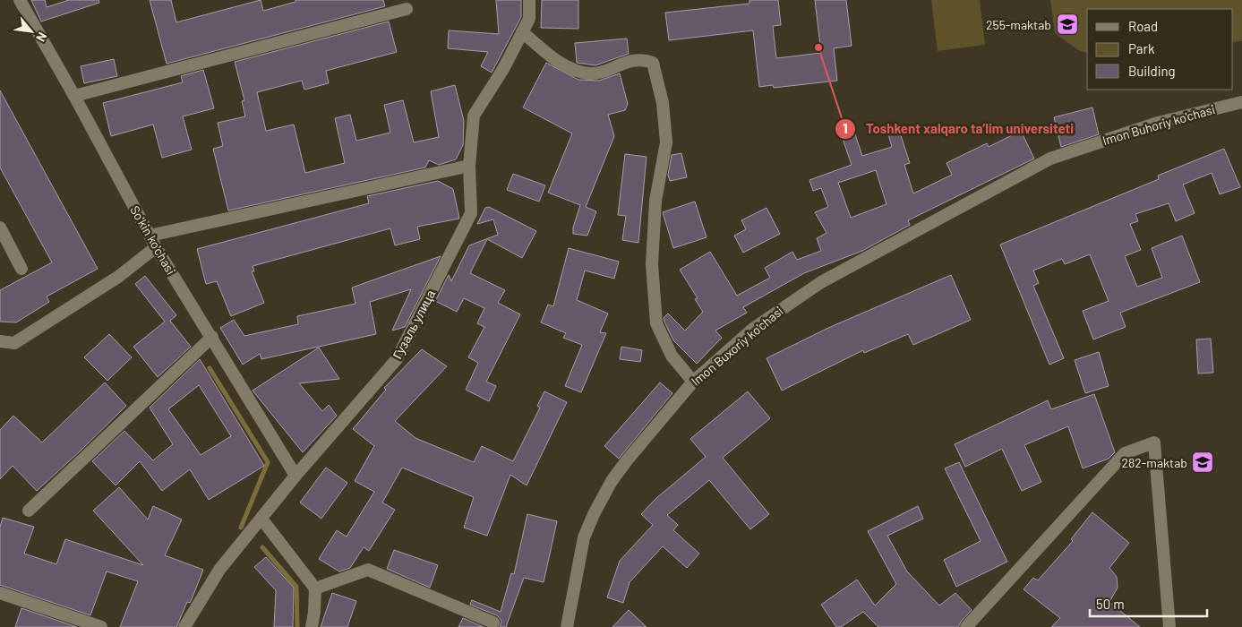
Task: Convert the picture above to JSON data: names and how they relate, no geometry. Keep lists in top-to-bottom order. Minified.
{"streets":{"street":["Imon Buhoriy ko'chasi","So'kin ko'chasi","Гузаль улица","Imon Buxoriy ko'chasi"]},"crossings":[["Imon Buhoriy ko'chasi","Imon Buxoriy ko'chasi"],["So'kin ko'chasi","Гузаль улица"]],"places":{"school or university":["255-maktab","282-maktab"],"other":["Toshkent xalqaro ta’lim universiteti"]},"legend":["Road","Park","Building"],"scale_bar":"50 m","north":"bottom right"}
